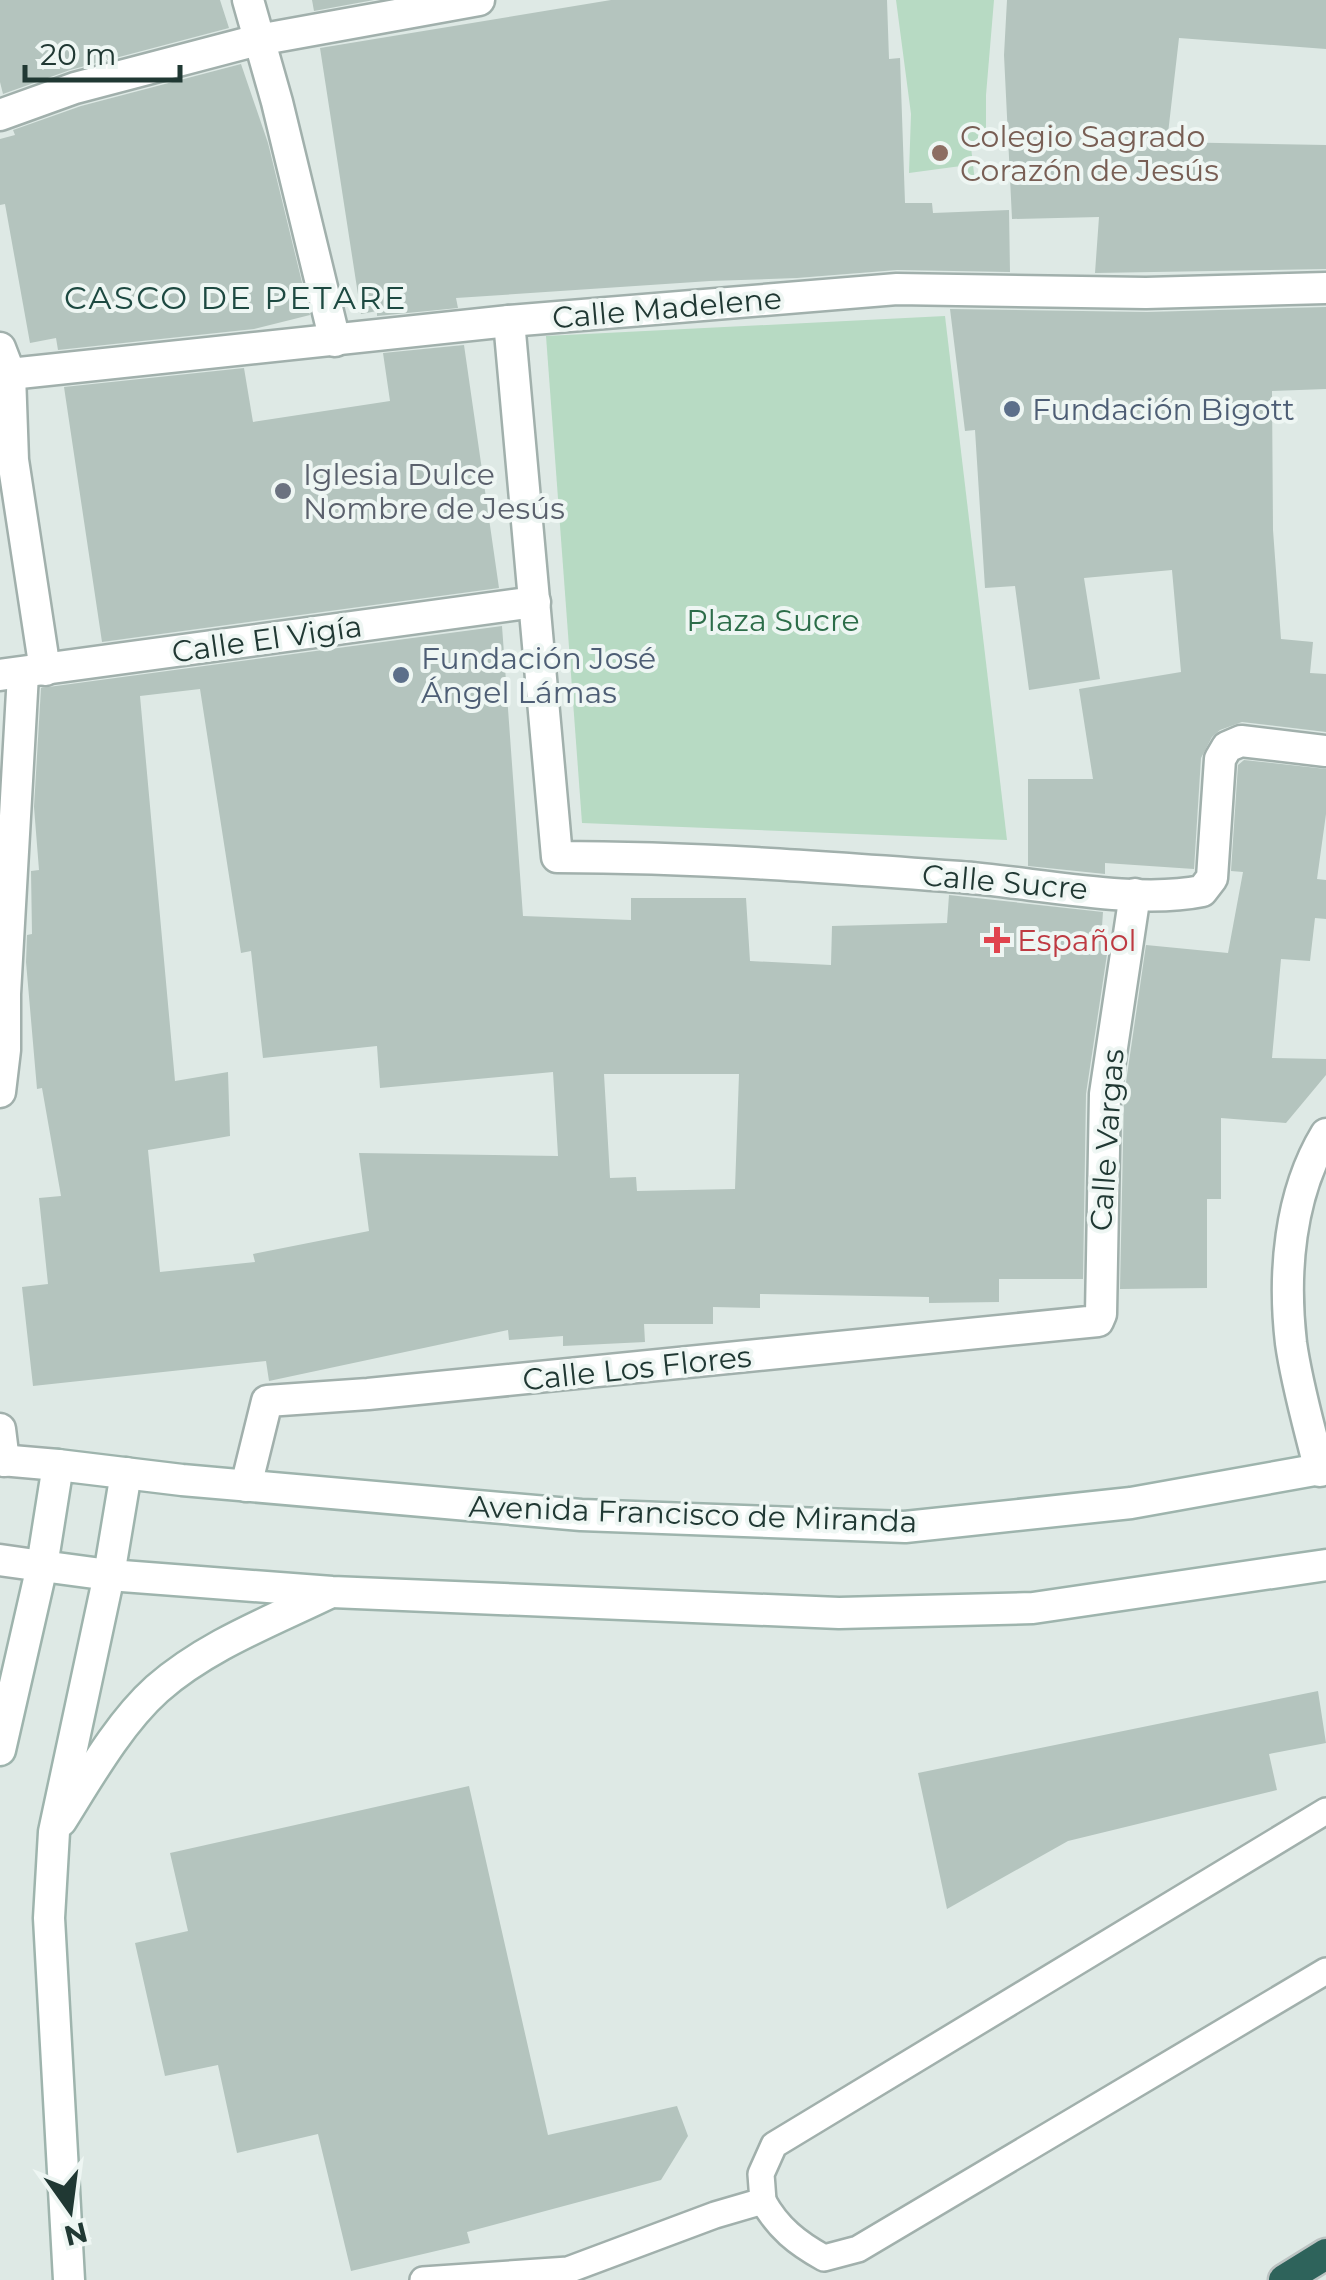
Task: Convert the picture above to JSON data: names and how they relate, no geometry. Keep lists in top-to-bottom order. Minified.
{"streets":{"street":["Calle Madelene","Calle El Vigía","Calle Sucre","Calle Vargas","Calle Los Flores","Avenida Francisco de Miranda"]},"crossings":[["Calle El Vigía","Calle Sucre"],["Calle Sucre","Calle Vargas"],["Calle Vargas","Calle Los Flores"],["Calle Los Flores","Avenida Francisco de Miranda"]],"districts":["CASCO DE PETARE"],"parks":["Plaza Sucre"],"places":{"other":["Colegio Sagrado Corazón de Jesús","Fundación Bigott","Iglesia Dulce Nombre de Jesús","Fundación José Ángel Lámas"],"health":["Español"]},"scale_bar":"20 m","north":"bottom"}
